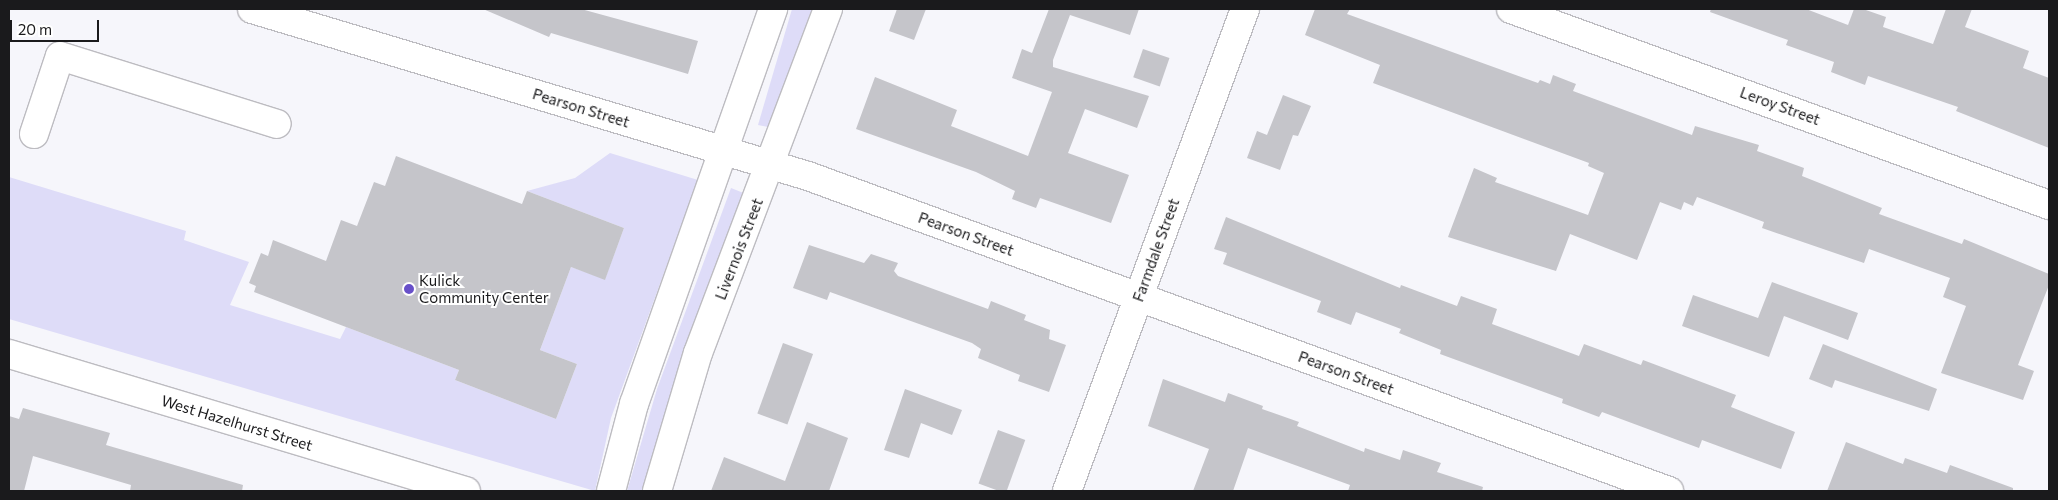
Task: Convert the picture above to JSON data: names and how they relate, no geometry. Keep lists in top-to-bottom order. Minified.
{"streets":{"street":["Leroy Street","Pearson Street","Livernois Street","Farmdale Street","West Hazelhurst Street"]},"crossings":[["Pearson Street","Livernois Street"],["Pearson Street","Farmdale Street"]],"places":["Kulick Community Center"],"scale_bar":"20 m"}
